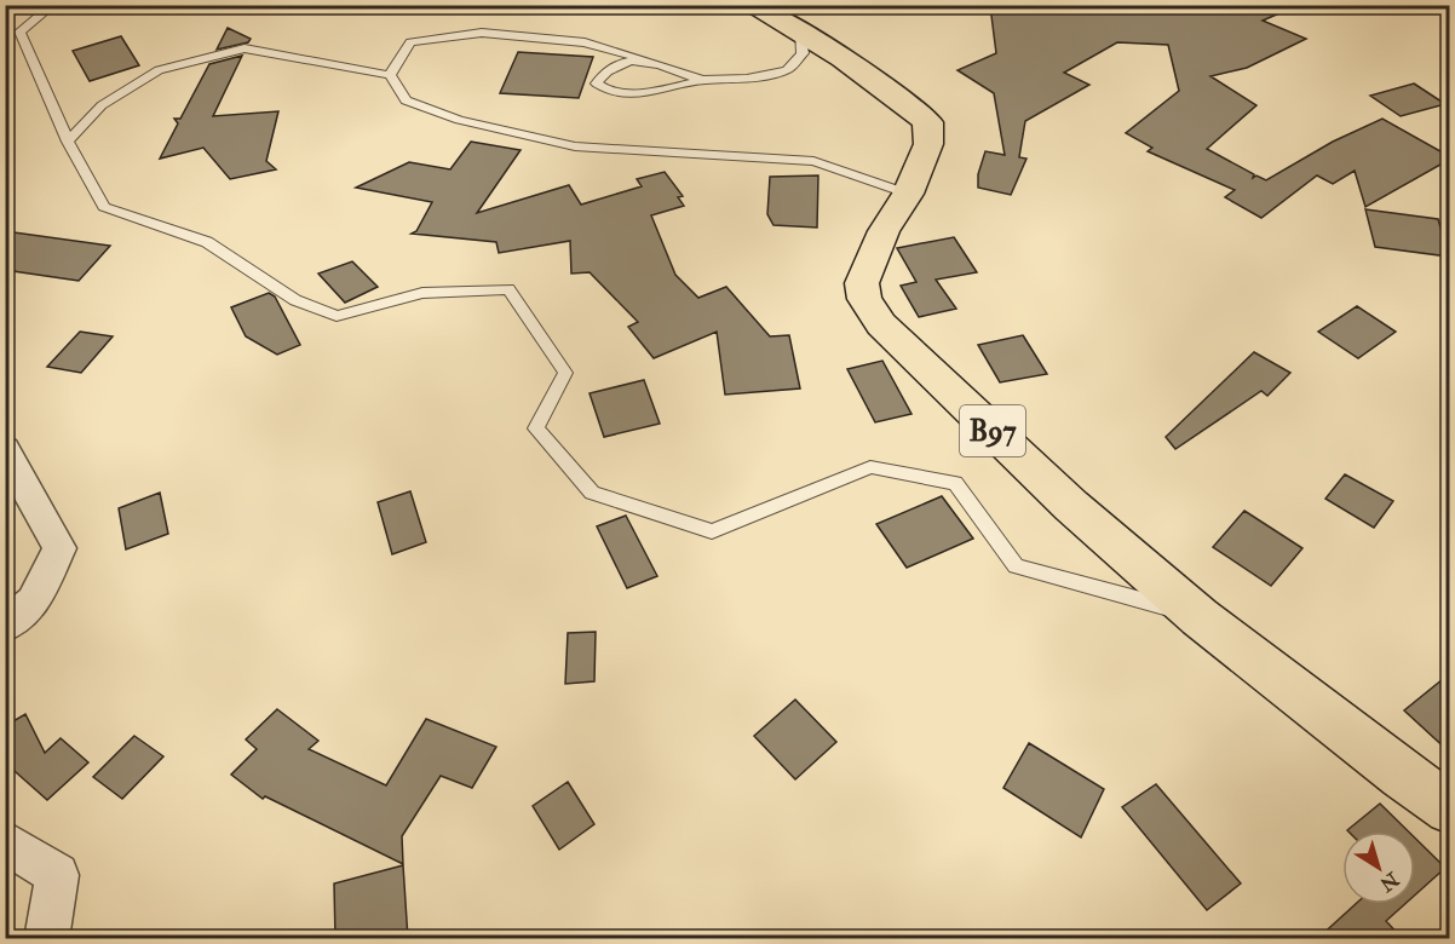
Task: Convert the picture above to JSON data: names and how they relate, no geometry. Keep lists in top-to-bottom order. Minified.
{"streets":{"main road":["B97"]},"north":"bottom right"}
